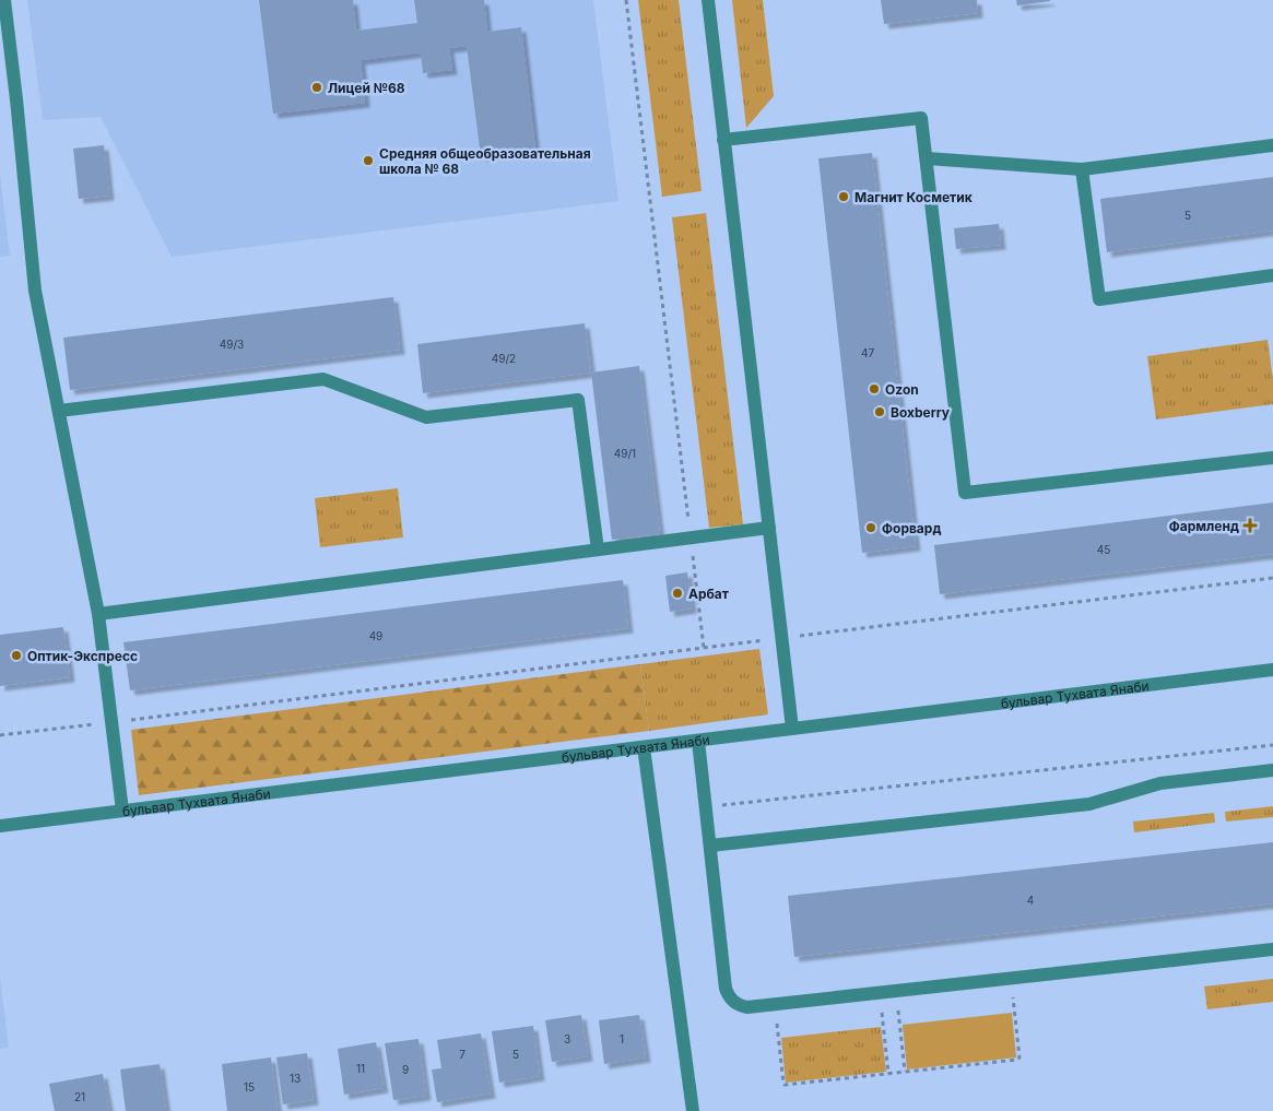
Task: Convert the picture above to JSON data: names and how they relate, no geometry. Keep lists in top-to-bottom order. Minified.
{"streets":{"street":["бульвар Тухвата Янаби"]},"places":{"other":["Лицей №68","Средняя общеобразовательная школа № 68","Магнит Косметик","Ozon","Boxberry","Форвард","Арбат","Оптик-Экспресс"],"health":["Фармленд"]},"house_numbers":["5","49/3","47","49/2","49/1","45","49","4","3","1","7","5","11","9","13","15","21"]}
